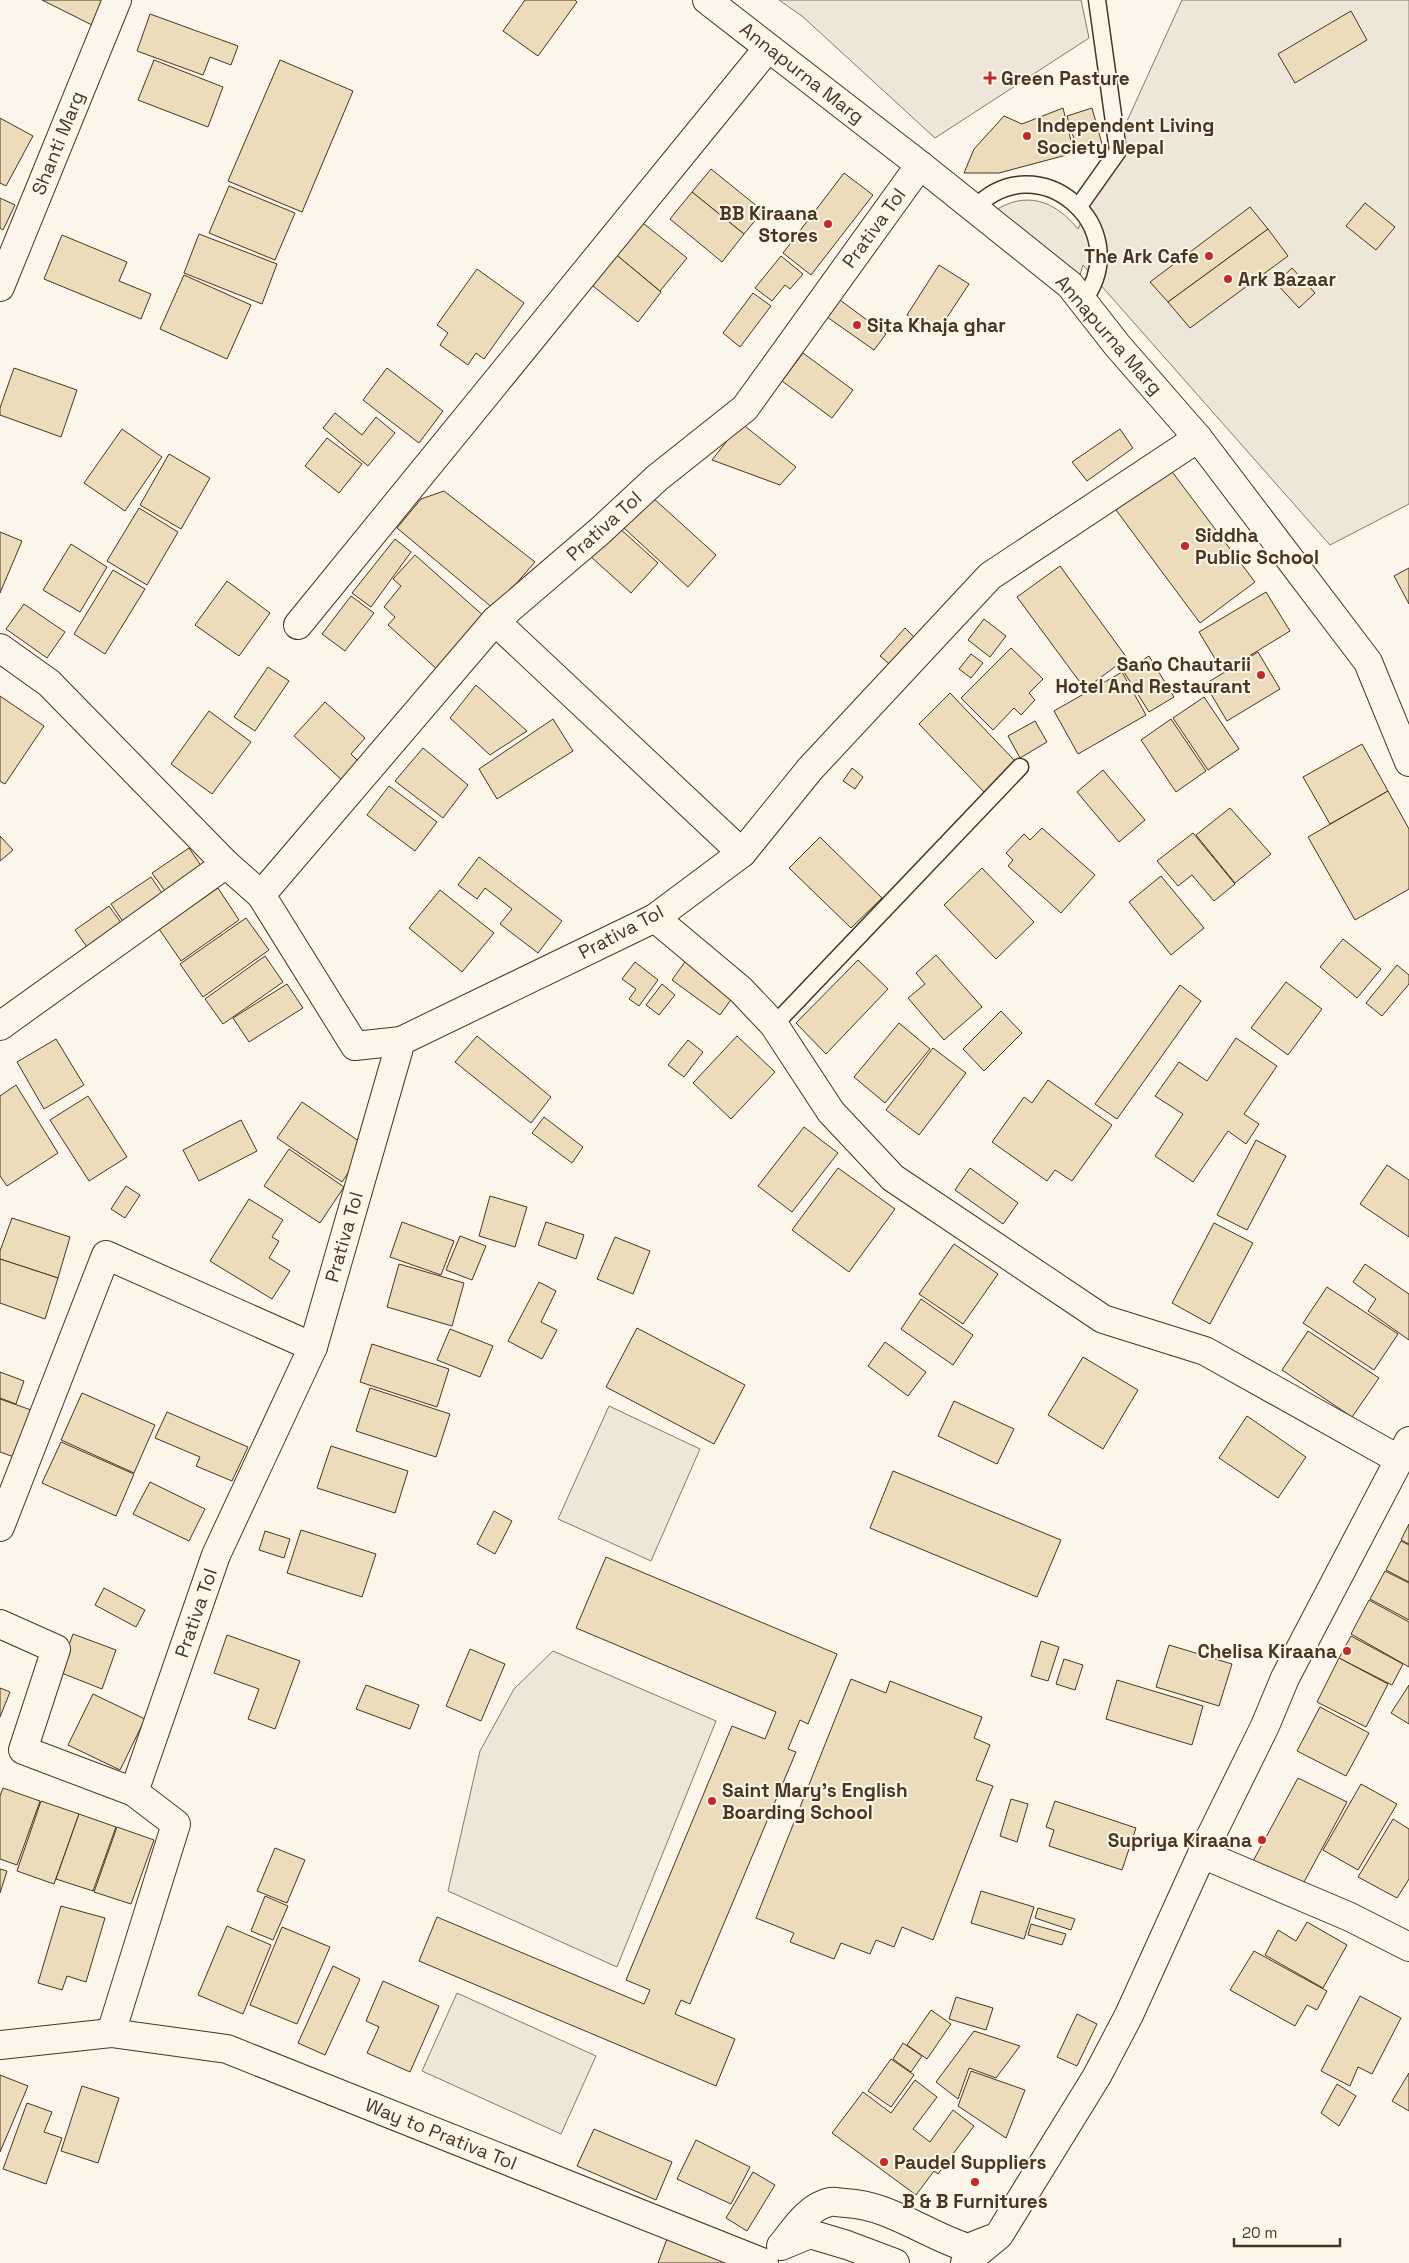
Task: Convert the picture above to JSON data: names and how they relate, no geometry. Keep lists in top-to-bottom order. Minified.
{"streets":{"street":["Annapurna Marg","Shanti Marg","Prativa Tol","Way to Prativa Tol"]},"crossings":[["Annapurna Marg","Prativa Tol"]],"places":{"health":["Green Pasture"],"other":["Independent Living Society Nepal","BB Kiraana Stores","The Ark Cafe","Ark Bazaar","Sita Khaja ghar","Siddha Public School","Sano Chautarii Hotel And Restaurant","Chelisa Kiraana","Saint Mary's English Boarding School","Supriya Kiraana","Paudel Suppliers","B & B Furnitures"]},"scale_bar":"20 m"}
